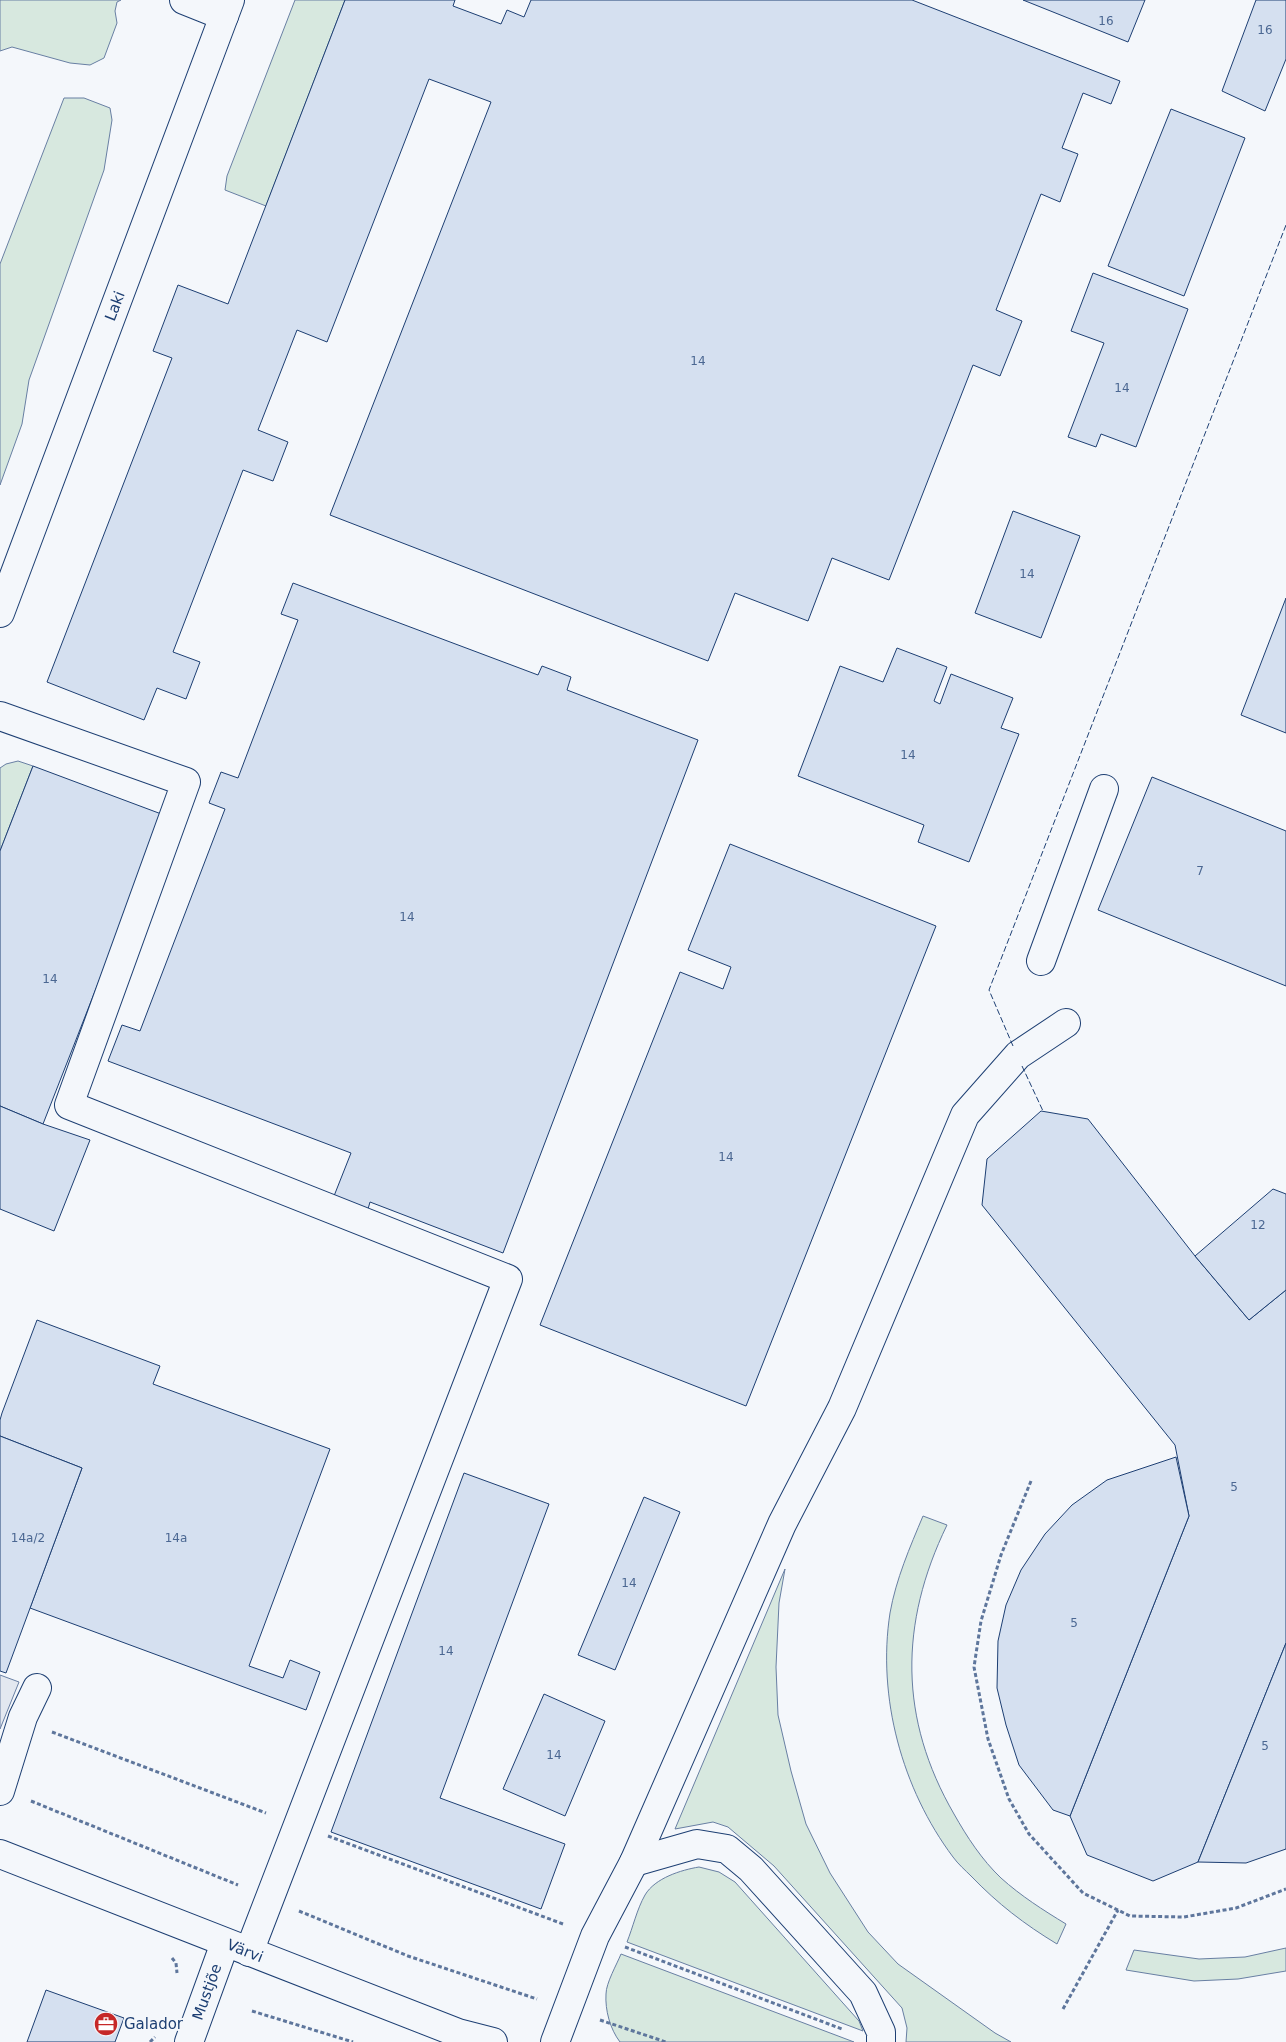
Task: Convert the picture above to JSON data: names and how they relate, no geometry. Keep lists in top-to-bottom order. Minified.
{"streets":{"street":["Laki","Värvi","Mustjõe"]},"crossings":[["Värvi","Mustjõe"]],"places":{"office":["Galador"]},"house_numbers":["16","16","14","14","14","14","7","14","14","14","12","5","14a/2","14a","14","5","14","5","14"]}
